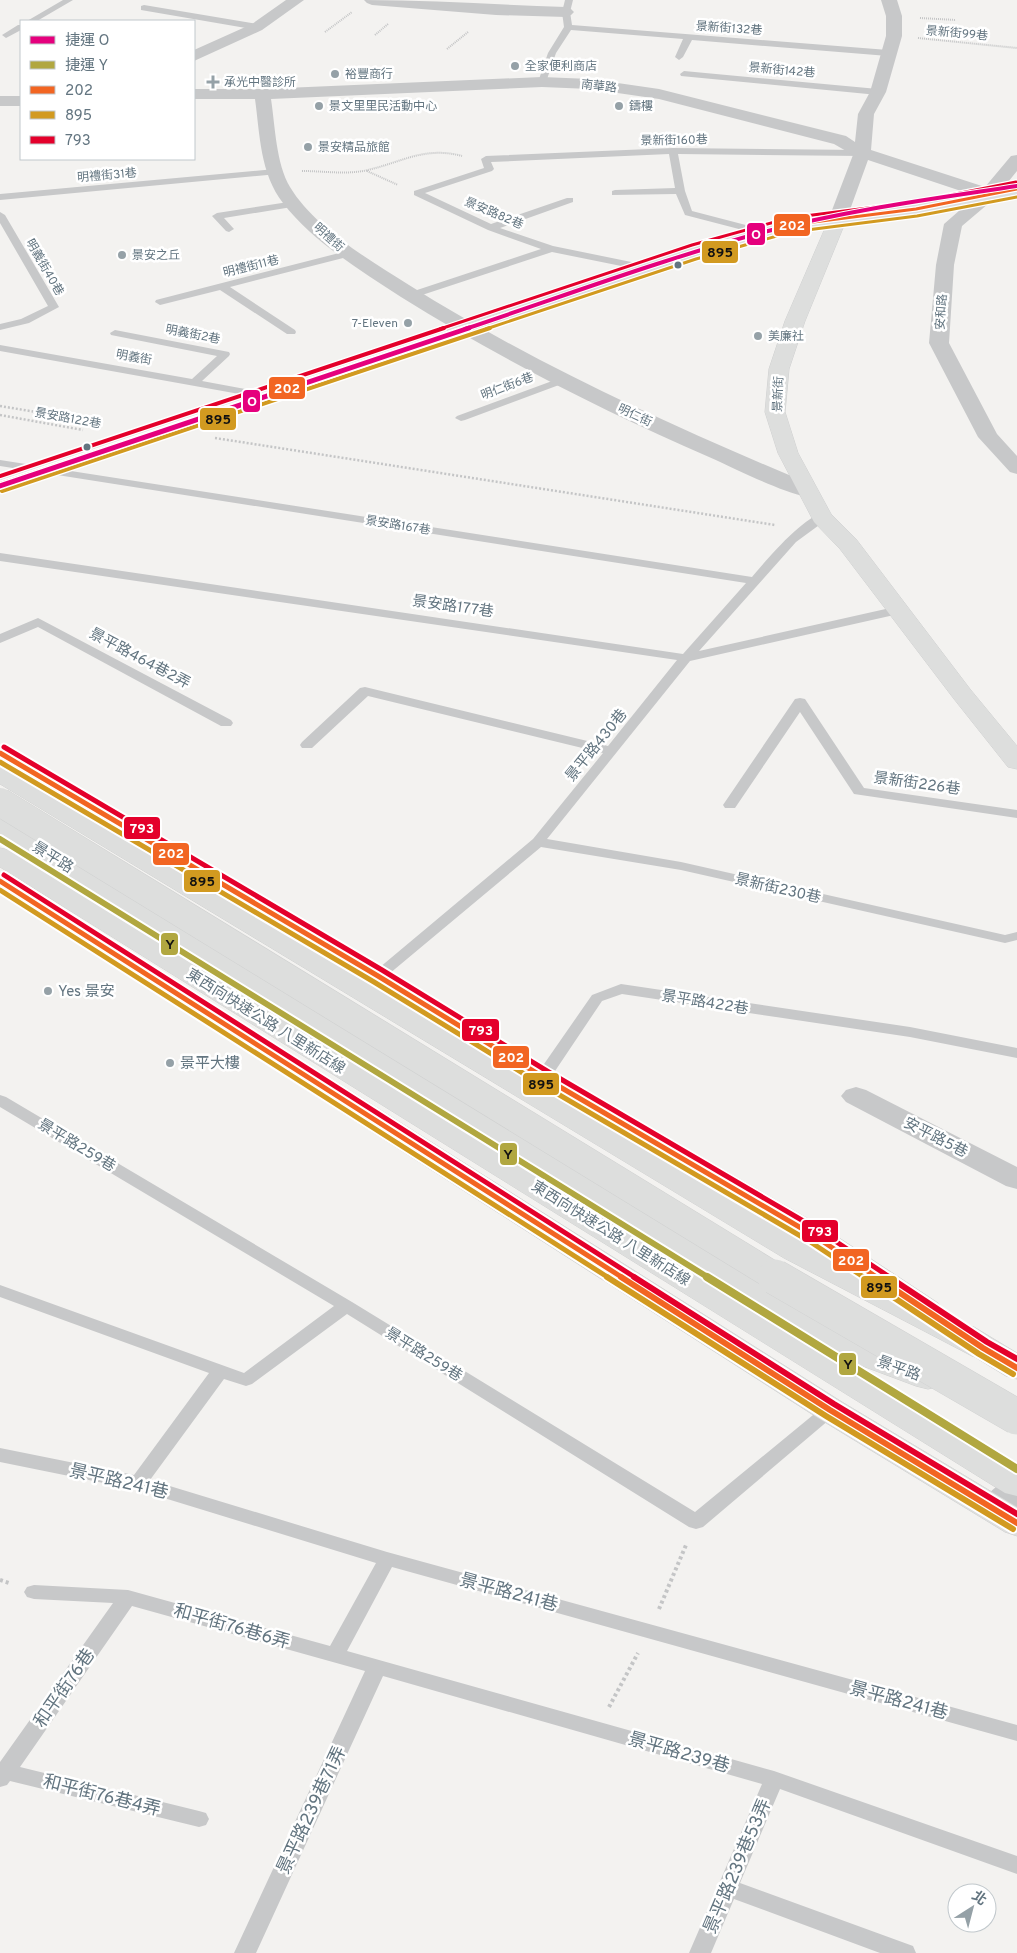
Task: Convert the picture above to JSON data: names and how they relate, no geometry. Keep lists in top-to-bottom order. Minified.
{"streets":{"main road":["景新街","景平路","東西向快速公路 八里新店線"],"street":["南華路","明禮街","安和路","明仁街","安平路5巷"],"lane":["景新街132巷","景新街142巷","景新街160巷","明禮街31巷","景安路82巷","明禮街11巷","明義街40巷","明義街2巷","明義街","明仁街6巷","景安路167巷","景安路177巷","景平路464巷2弄","景平路430巷","景新街226巷","景新街230巷","景平路422巷","景平路259巷","景平路241巷","和平街76巷6弄","和平街76巷","景平路239巷","和平街76巷4弄","景平路239巷71弄","景平路239巷53弄"],"path":["景新街99巷","景安路122巷"]},"crossings":[["景新街132巷","景新街"],["景新街99巷","景新街"],["景新街142巷","景新街"],["南華路","景新街160巷"],["南華路","明禮街"],["南華路","安和路"],["南華路","景新街"],["景新街160巷","景安路82巷"],["景新街160巷","景新街"],["明禮街31巷","明禮街"],["明禮街","明禮街11巷"],["明禮街","明仁街"],["明義街2巷","明義街"],["明仁街6巷","明仁街"],["景新街","明仁街"],["景新街","景安路177巷"],["景新街","景平路430巷"],["景安路167巷","景平路430巷"],["景安路177巷","景平路430巷"],["景平路430巷","景新街230巷"],["和平街76巷6弄","和平街76巷"],["和平街76巷6弄","景平路239巷"],["和平街76巷","和平街76巷4弄"],["景平路239巷","景平路239巷71弄"],["景平路239巷","景平路239巷53弄"]],"places":{"other":["全家便利商店","裕豐商行","景文里里民活動中心","鑄樓","景安精品旅館","景安之丘","7-Eleven","美廉社","Yes 景安","景平大樓"],"health":["承光中醫診所"]},"lines":["transit line 793","metro line O","transit line 202","transit line 895","metro line Y"],"legend":["捷運 O","捷運 Y","202","895","793"],"north":"top right"}
